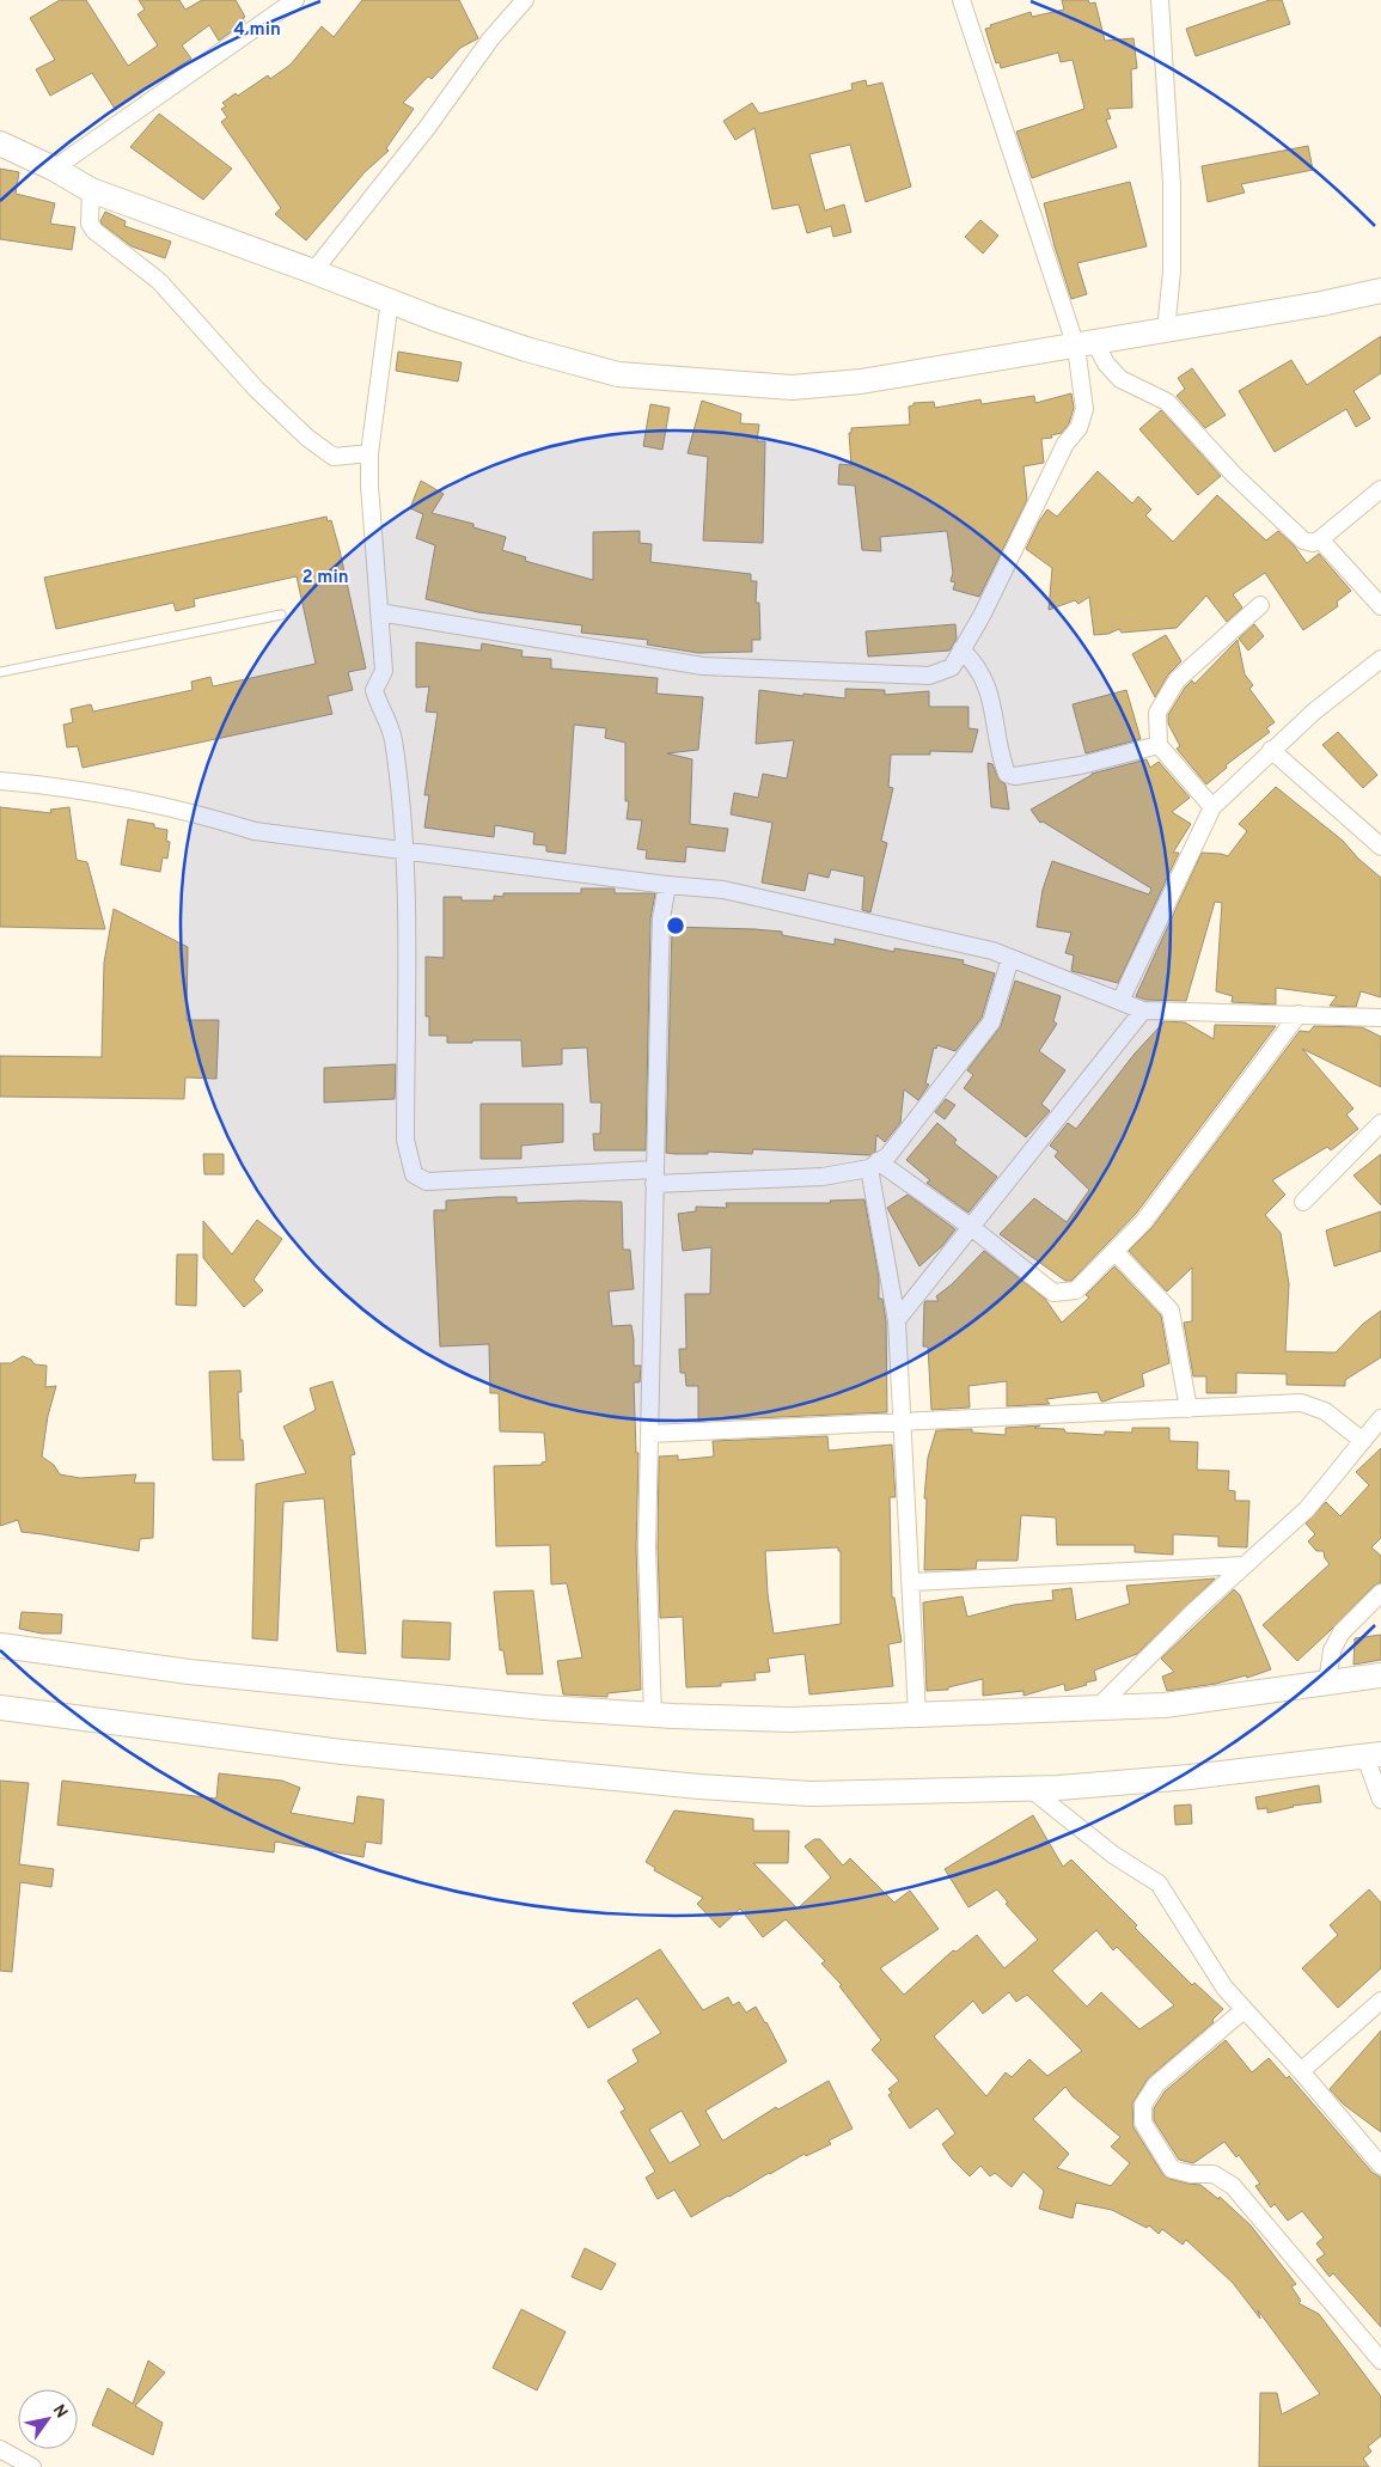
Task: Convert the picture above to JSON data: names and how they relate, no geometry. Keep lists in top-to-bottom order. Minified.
{"north":"top right","rings":["4 min","2 min"]}
